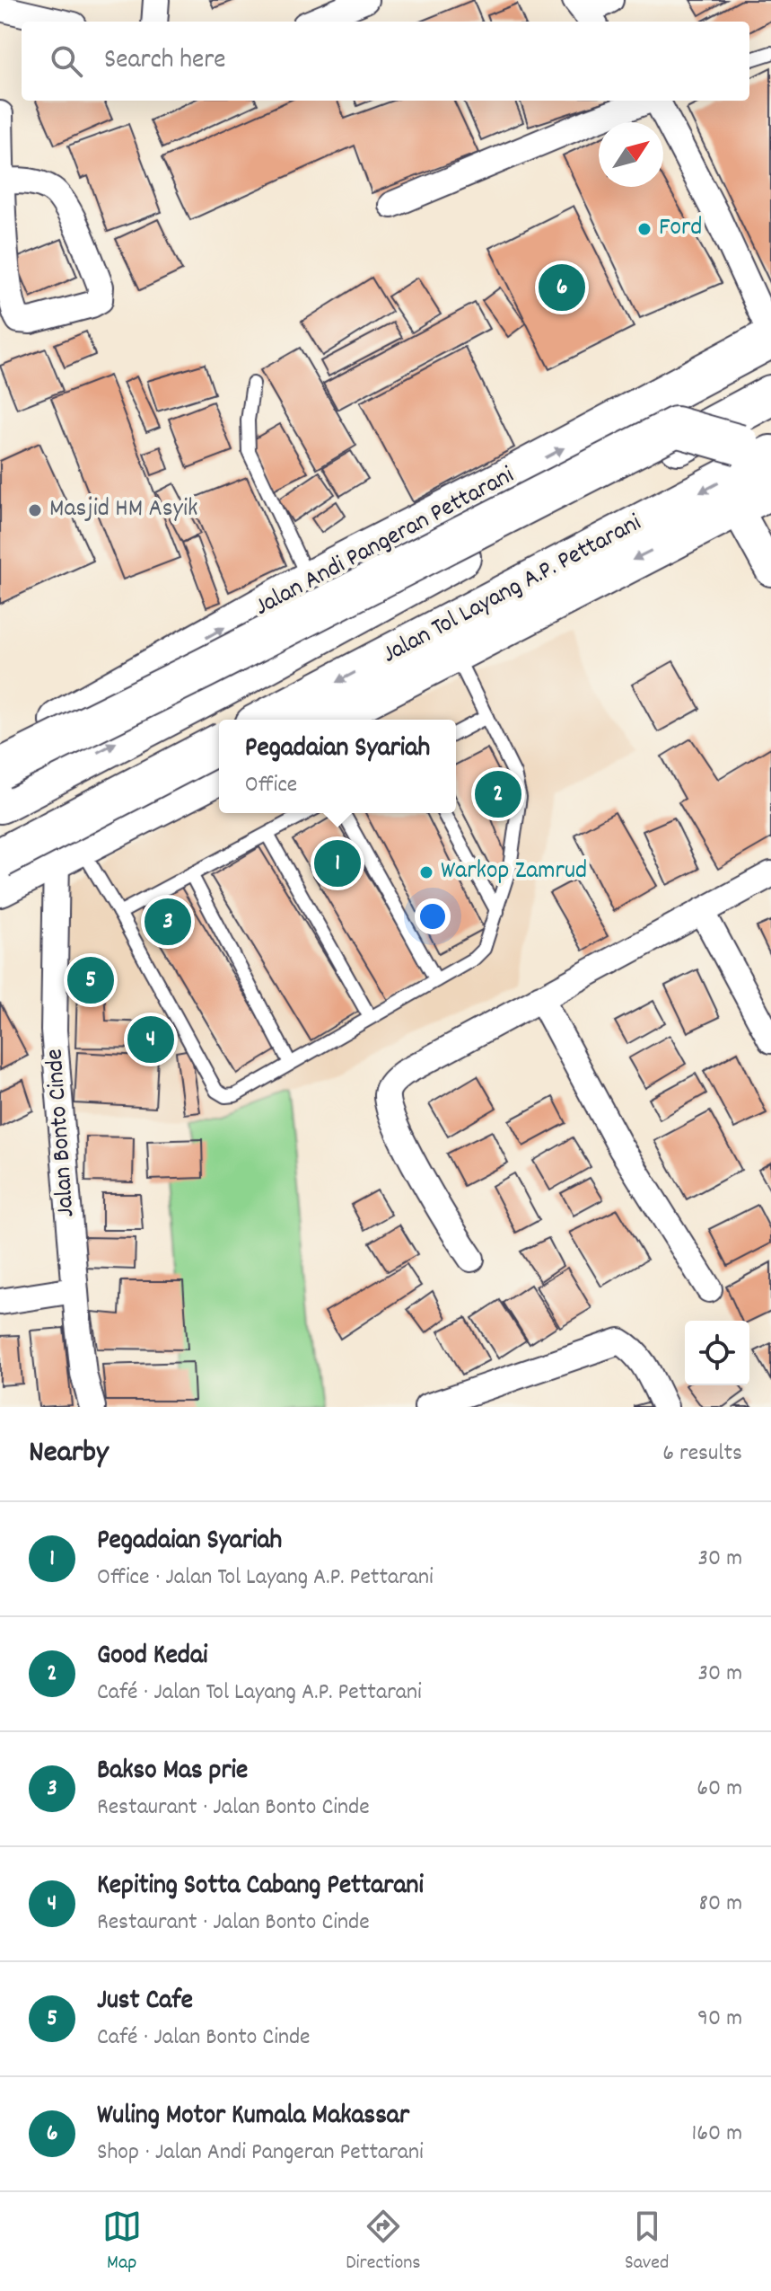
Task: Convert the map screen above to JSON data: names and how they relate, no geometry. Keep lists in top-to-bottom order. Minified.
{"streets":{"highway":["Jalan Andi Pangeran Pettarani","Jalan Tol Layang A.P. Pettarani"],"street":["Jalan Bonto Cinde"]},"places":["Ford","Masjid HM Asyik","Warkop Zamrud"],"north":"top right","page":{"search":"Search here","pins":["6","2","1","3","5","4"],"popup":["Pegadaian Syariah","Office"],"heading":["Nearby","6 results"],"list":[{"mark":"1","name":"Pegadaian Syariah","note":"Office · Jalan Tol Layang A.P. Pettarani","value":"30 m"},{"mark":"2","name":"Good Kedai","note":"Café · Jalan Tol Layang A.P. Pettarani","value":"30 m"},{"mark":"3","name":"Bakso Mas prie","note":"Restaurant · Jalan Bonto Cinde","value":"60 m"},{"mark":"4","name":"Kepiting Sotta Cabang Pettarani","note":"Restaurant · Jalan Bonto Cinde","value":"80 m"},{"mark":"5","name":"Just Cafe","note":"Café · Jalan Bonto Cinde","value":"90 m"},{"mark":"6","name":"Wuling Motor Kumala Makassar","note":"Shop · Jalan Andi Pangeran Pettarani","value":"160 m"}],"nav":["Map","Directions","Saved"]}}
